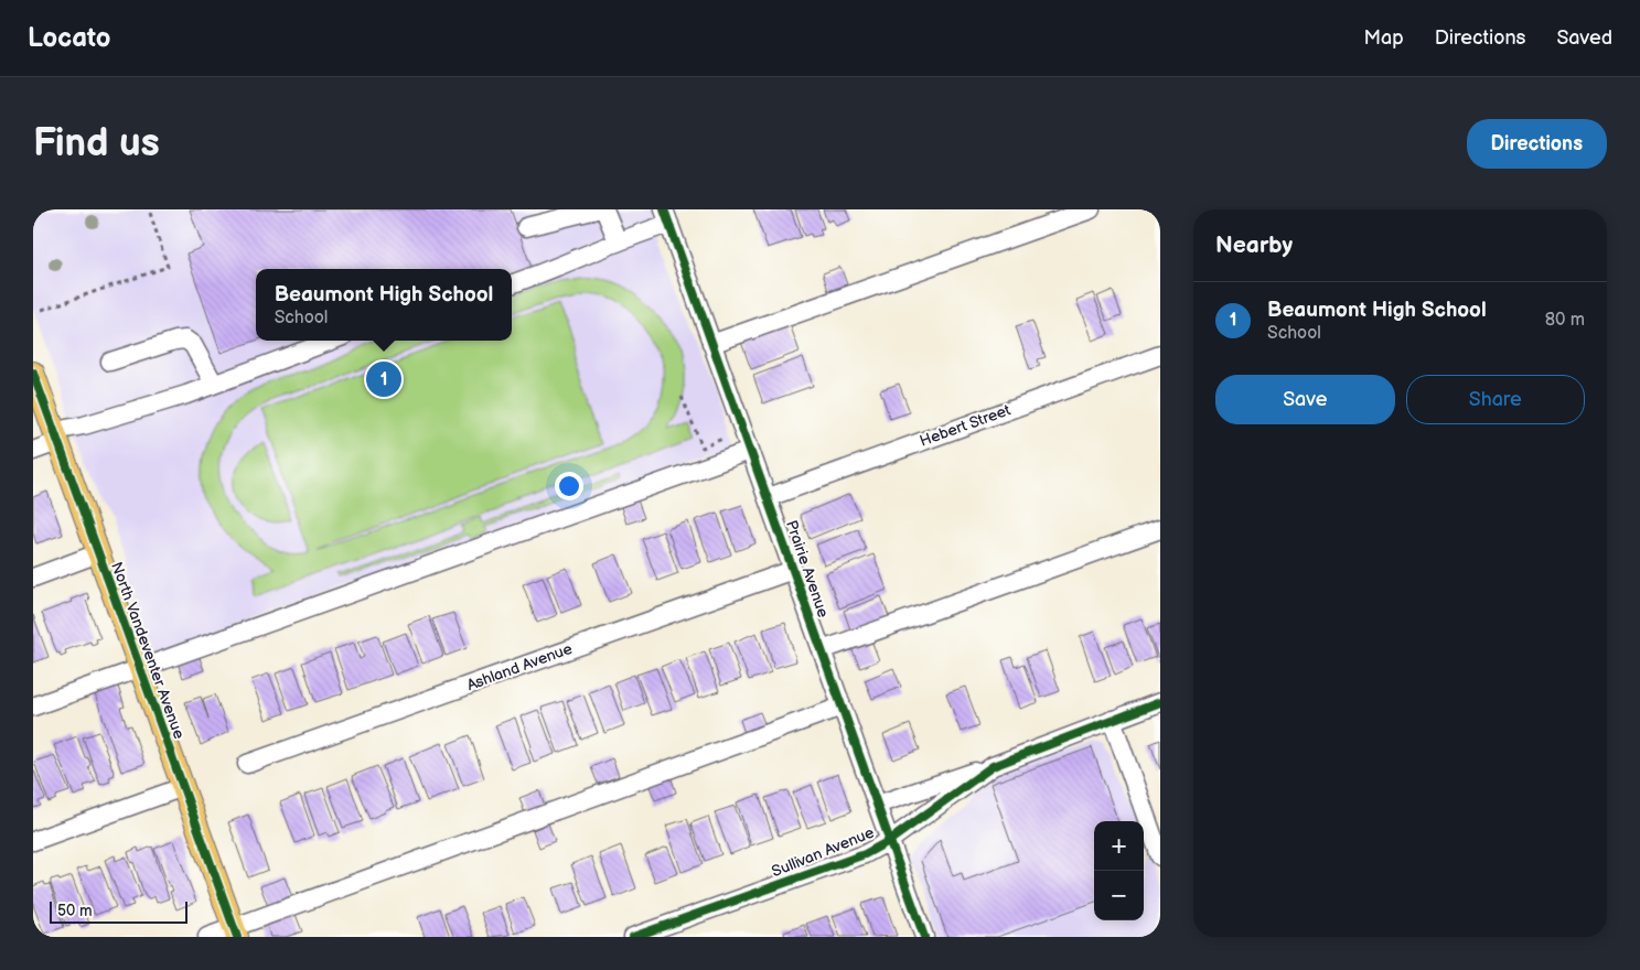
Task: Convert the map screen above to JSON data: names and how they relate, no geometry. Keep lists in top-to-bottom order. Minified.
{"streets":{"main road":["North Vandeventer Avenue"],"street":["Hebert Street","Prairie Avenue","Ashland Avenue","Sullivan Avenue"]},"crossings":[["Hebert Street","Prairie Avenue"],["Prairie Avenue","Ashland Avenue"],["Prairie Avenue","Sullivan Avenue"]],"scale_bar":"50 m","page":{"header":"Locato","nav":["Map","Directions","Saved"],"buttons":["Directions",["Save","Share"]],"title":"Find us","heading":"Nearby","popup":["Beaumont High School","School"],"list":[{"mark":"1","name":"Beaumont High School","note":"School","value":"80 m"}],"pins":"1","map_buttons":["+","−"],"scale":"50 m"}}
